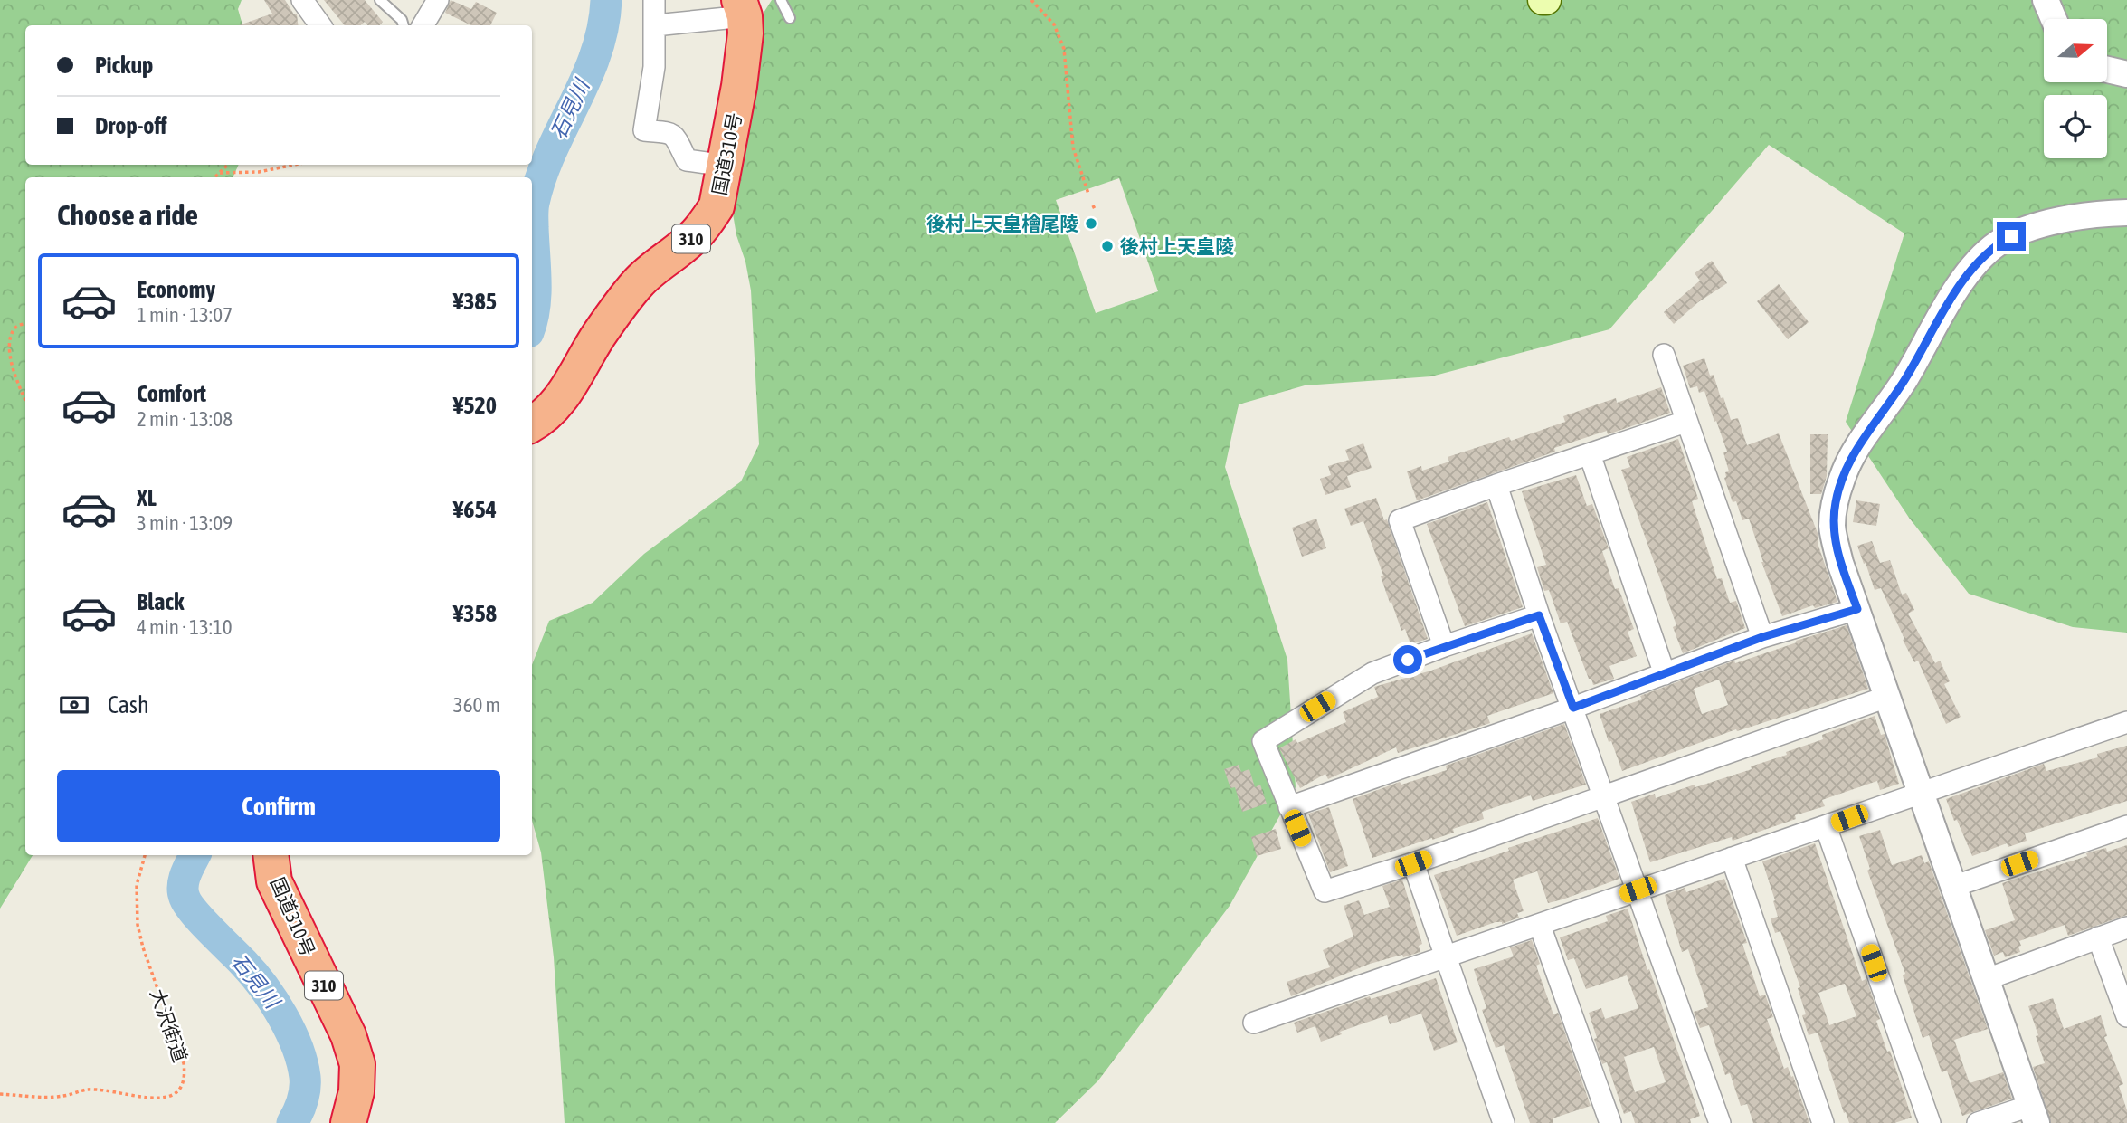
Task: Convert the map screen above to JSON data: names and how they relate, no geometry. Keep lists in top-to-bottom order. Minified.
{"streets":{"highway":["国道310号","310"],"path":["大沢街道"]},"water":["石見川"],"places":["後村上天皇檜尾陵","後村上天皇陵"],"north":"right","page":{"banner":["Pickup","Drop-off"],"heading":"Choose a ride","list":[{"name":"Economy","note":"1 min · 13:07","value":"¥385"},{"name":"Comfort","note":"2 min · 13:08","value":"¥520"},{"name":"XL","note":"3 min · 13:09","value":"¥654"},{"name":"Black","note":"4 min · 13:10","value":"¥358"}],"pay":["Cash","360 m"],"buttons":"Confirm"}}
